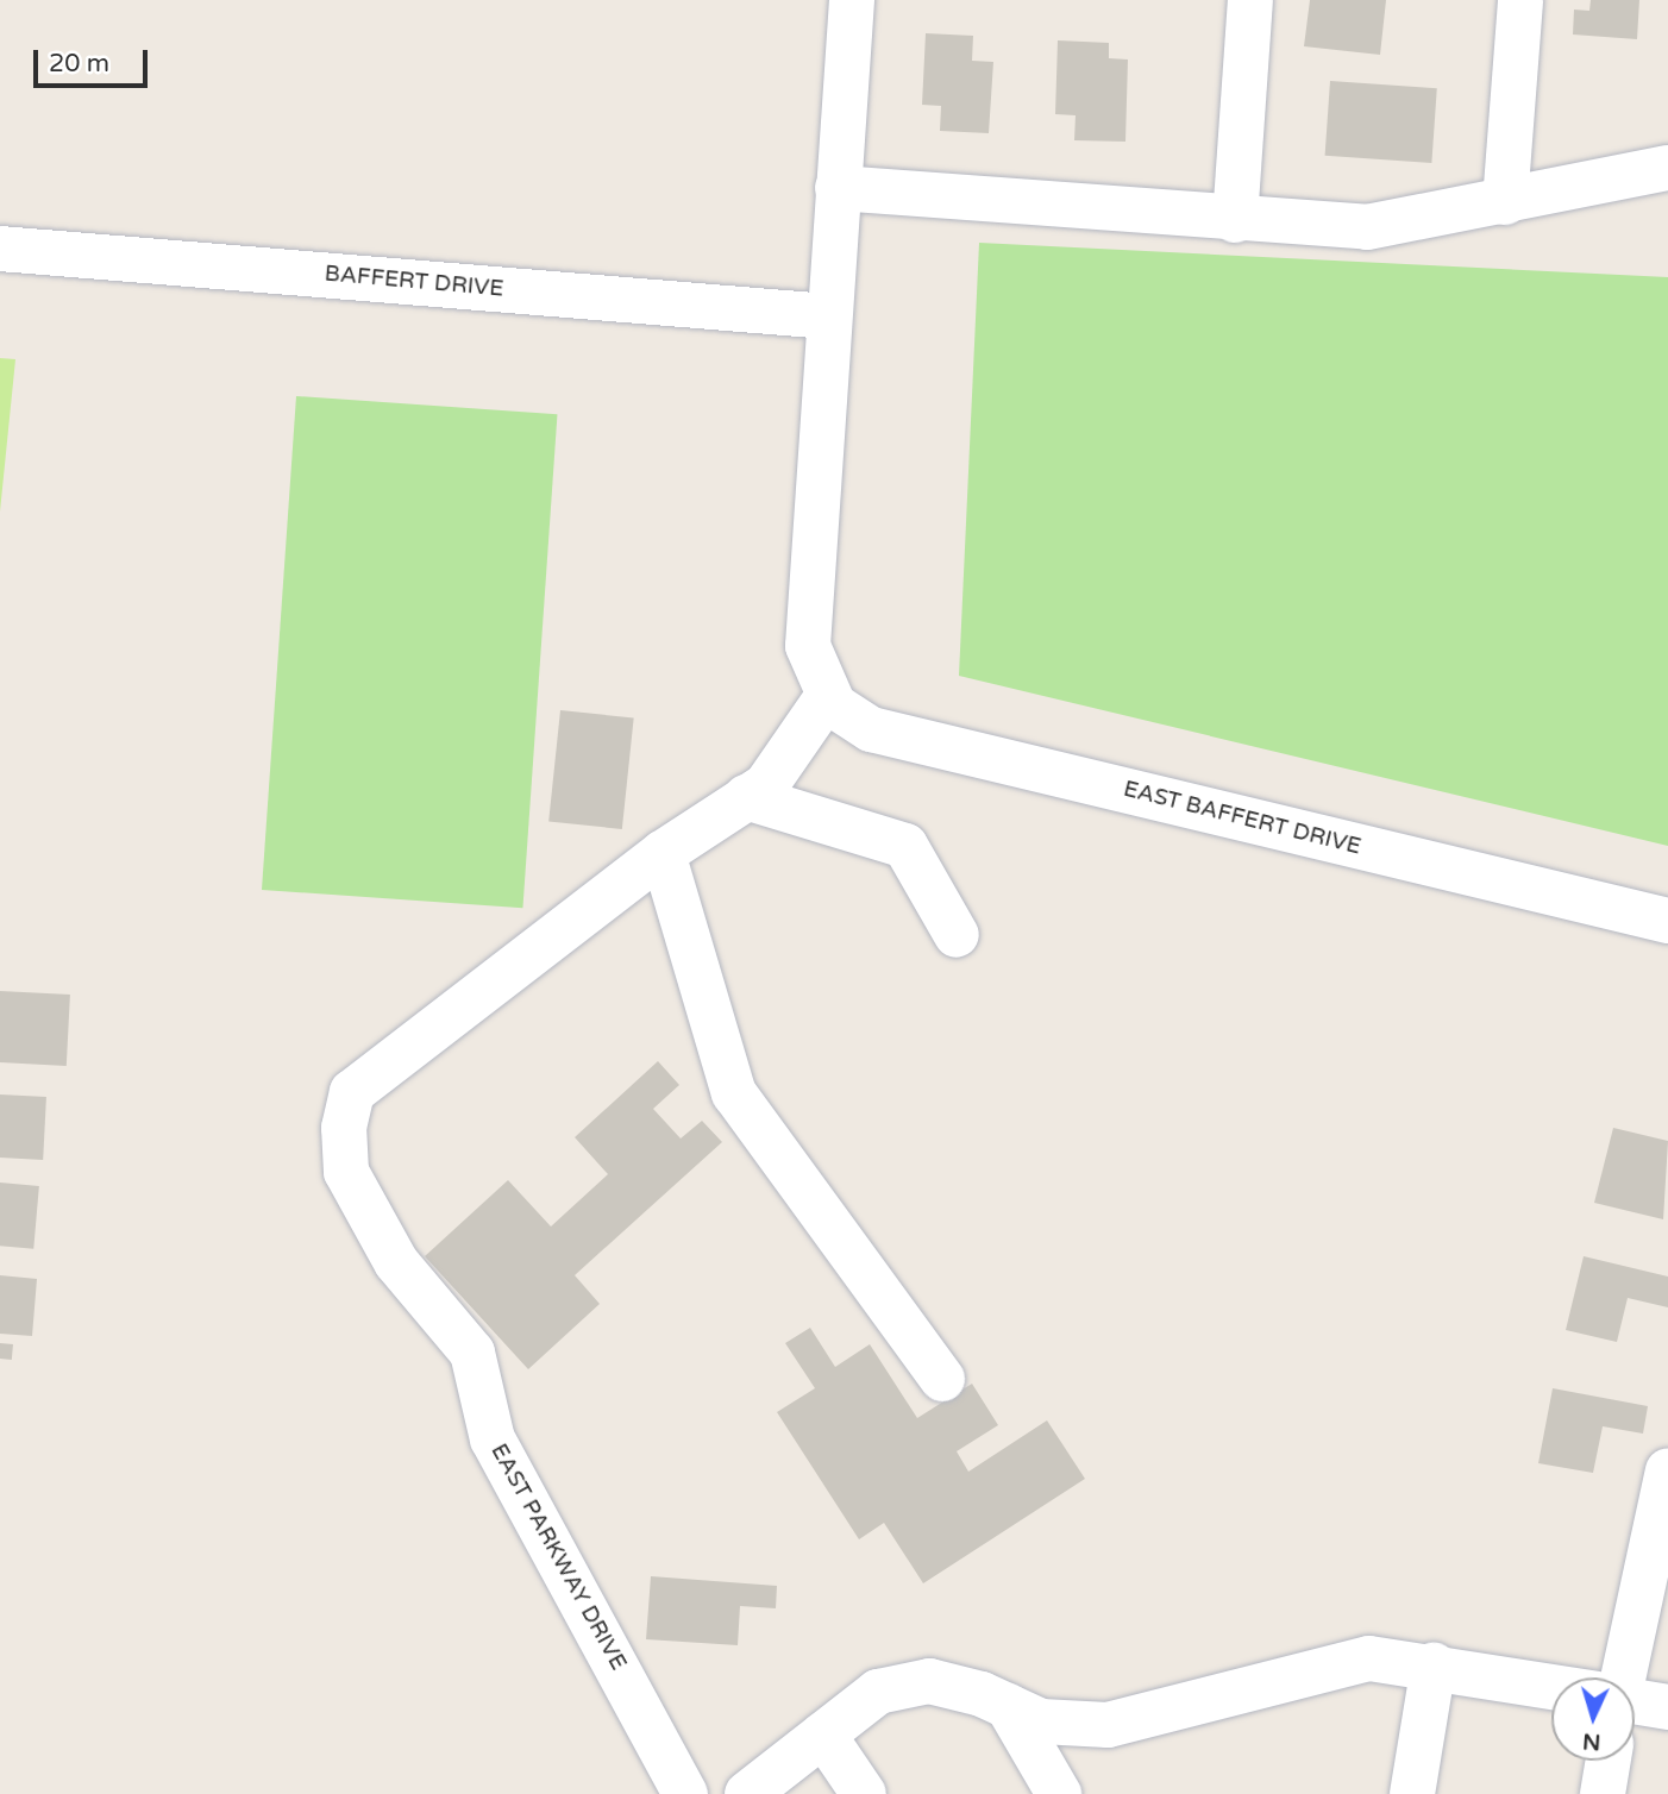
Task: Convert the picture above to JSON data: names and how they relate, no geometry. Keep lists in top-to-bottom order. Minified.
{"streets":{"street":["BAFFERT DRIVE","EAST BAFFERT DRIVE","EAST PARKWAY DRIVE"]},"scale_bar":"20 m","north":"bottom"}
